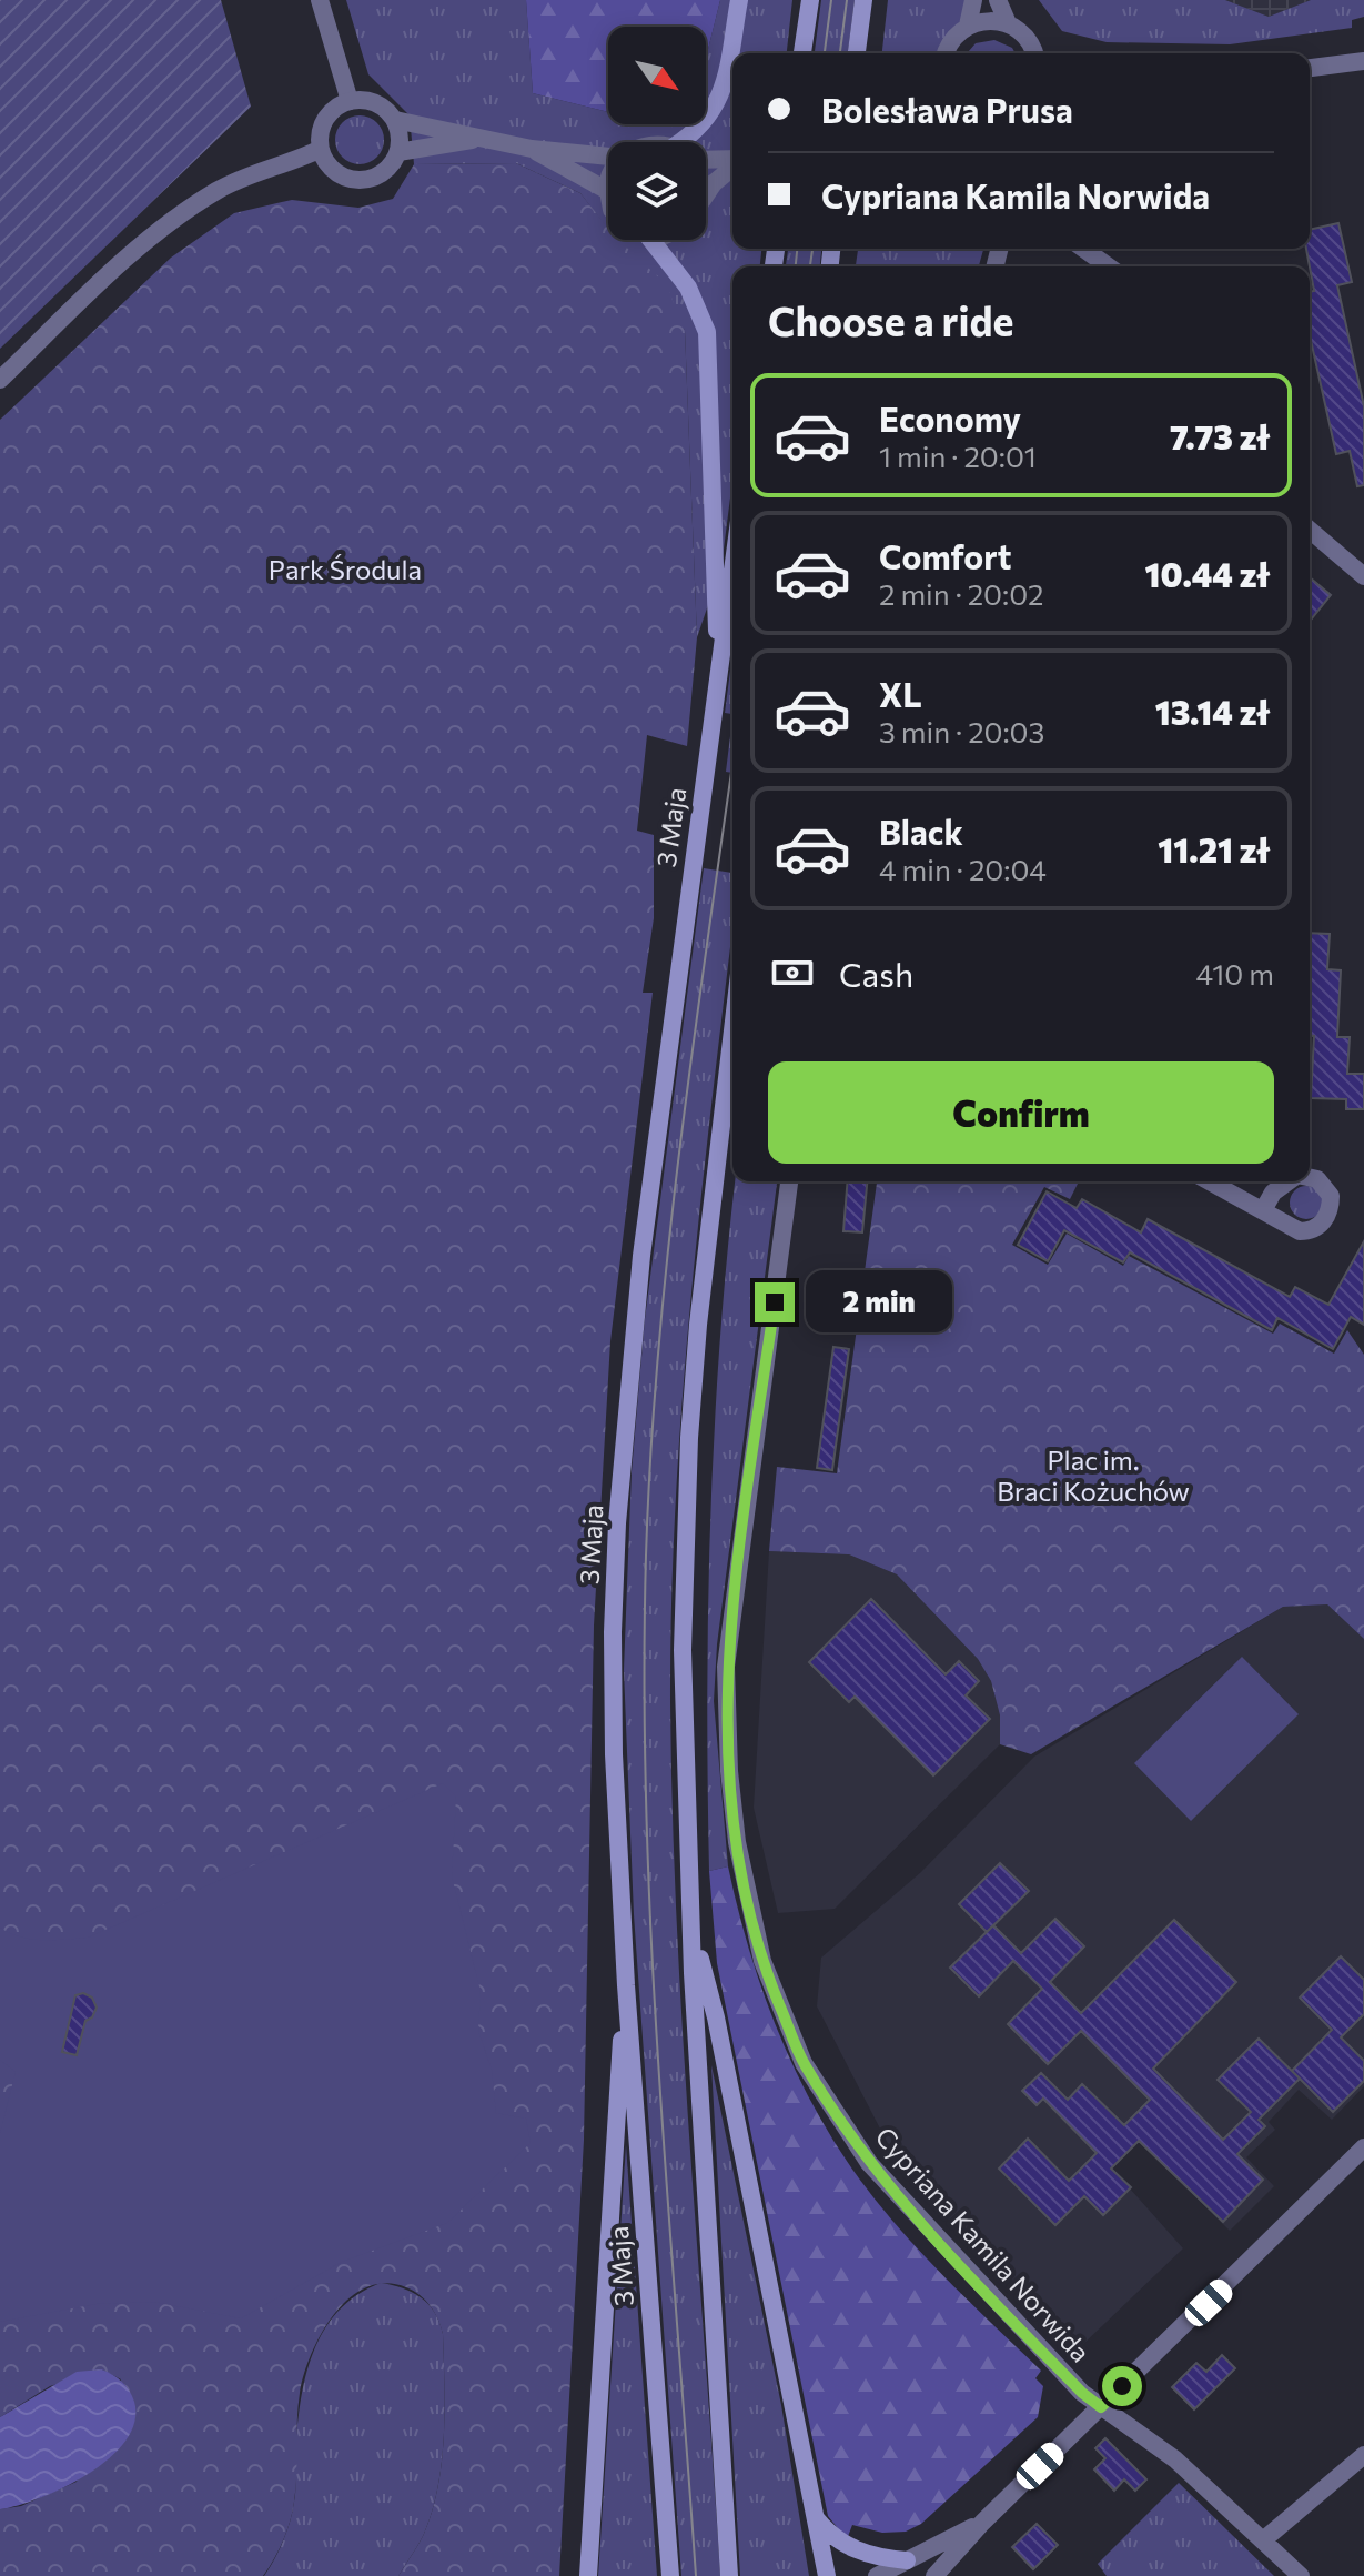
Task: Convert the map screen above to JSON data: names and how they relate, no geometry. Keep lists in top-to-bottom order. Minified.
{"streets":{"main road":["3 Maja"],"street":["Cypriana Kamila Norwida"]},"parks":["Park Środula","Plac im. Braci Kożuchów"],"north":"bottom right","page":{"banner":["Bolesława Prusa","Cypriana Kamila Norwida"],"heading":"Choose a ride","list":[{"name":"Economy","note":"1 min · 20:01","value":"7.73 zł"},{"name":"Comfort","note":"2 min · 20:02","value":"10.44 zł"},{"name":"XL","note":"3 min · 20:03","value":"13.14 zł"},{"name":"Black","note":"4 min · 20:04","value":"11.21 zł"}],"pay":["Cash","410 m"],"buttons":"Confirm","bubble":"2 min"}}
